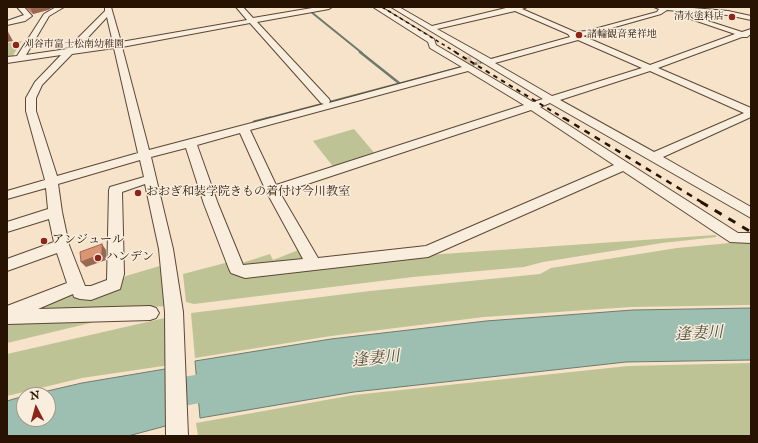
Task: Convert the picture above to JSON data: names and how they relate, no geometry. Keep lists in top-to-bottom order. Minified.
{"water":["逢妻川"],"places":["清水塗料店","諸輪観音発祥地","刈谷市富士松南幼稚園","おおぎ和装学院きもの着付け今川教室","アンジュール","ハンデン"],"north":"top"}
